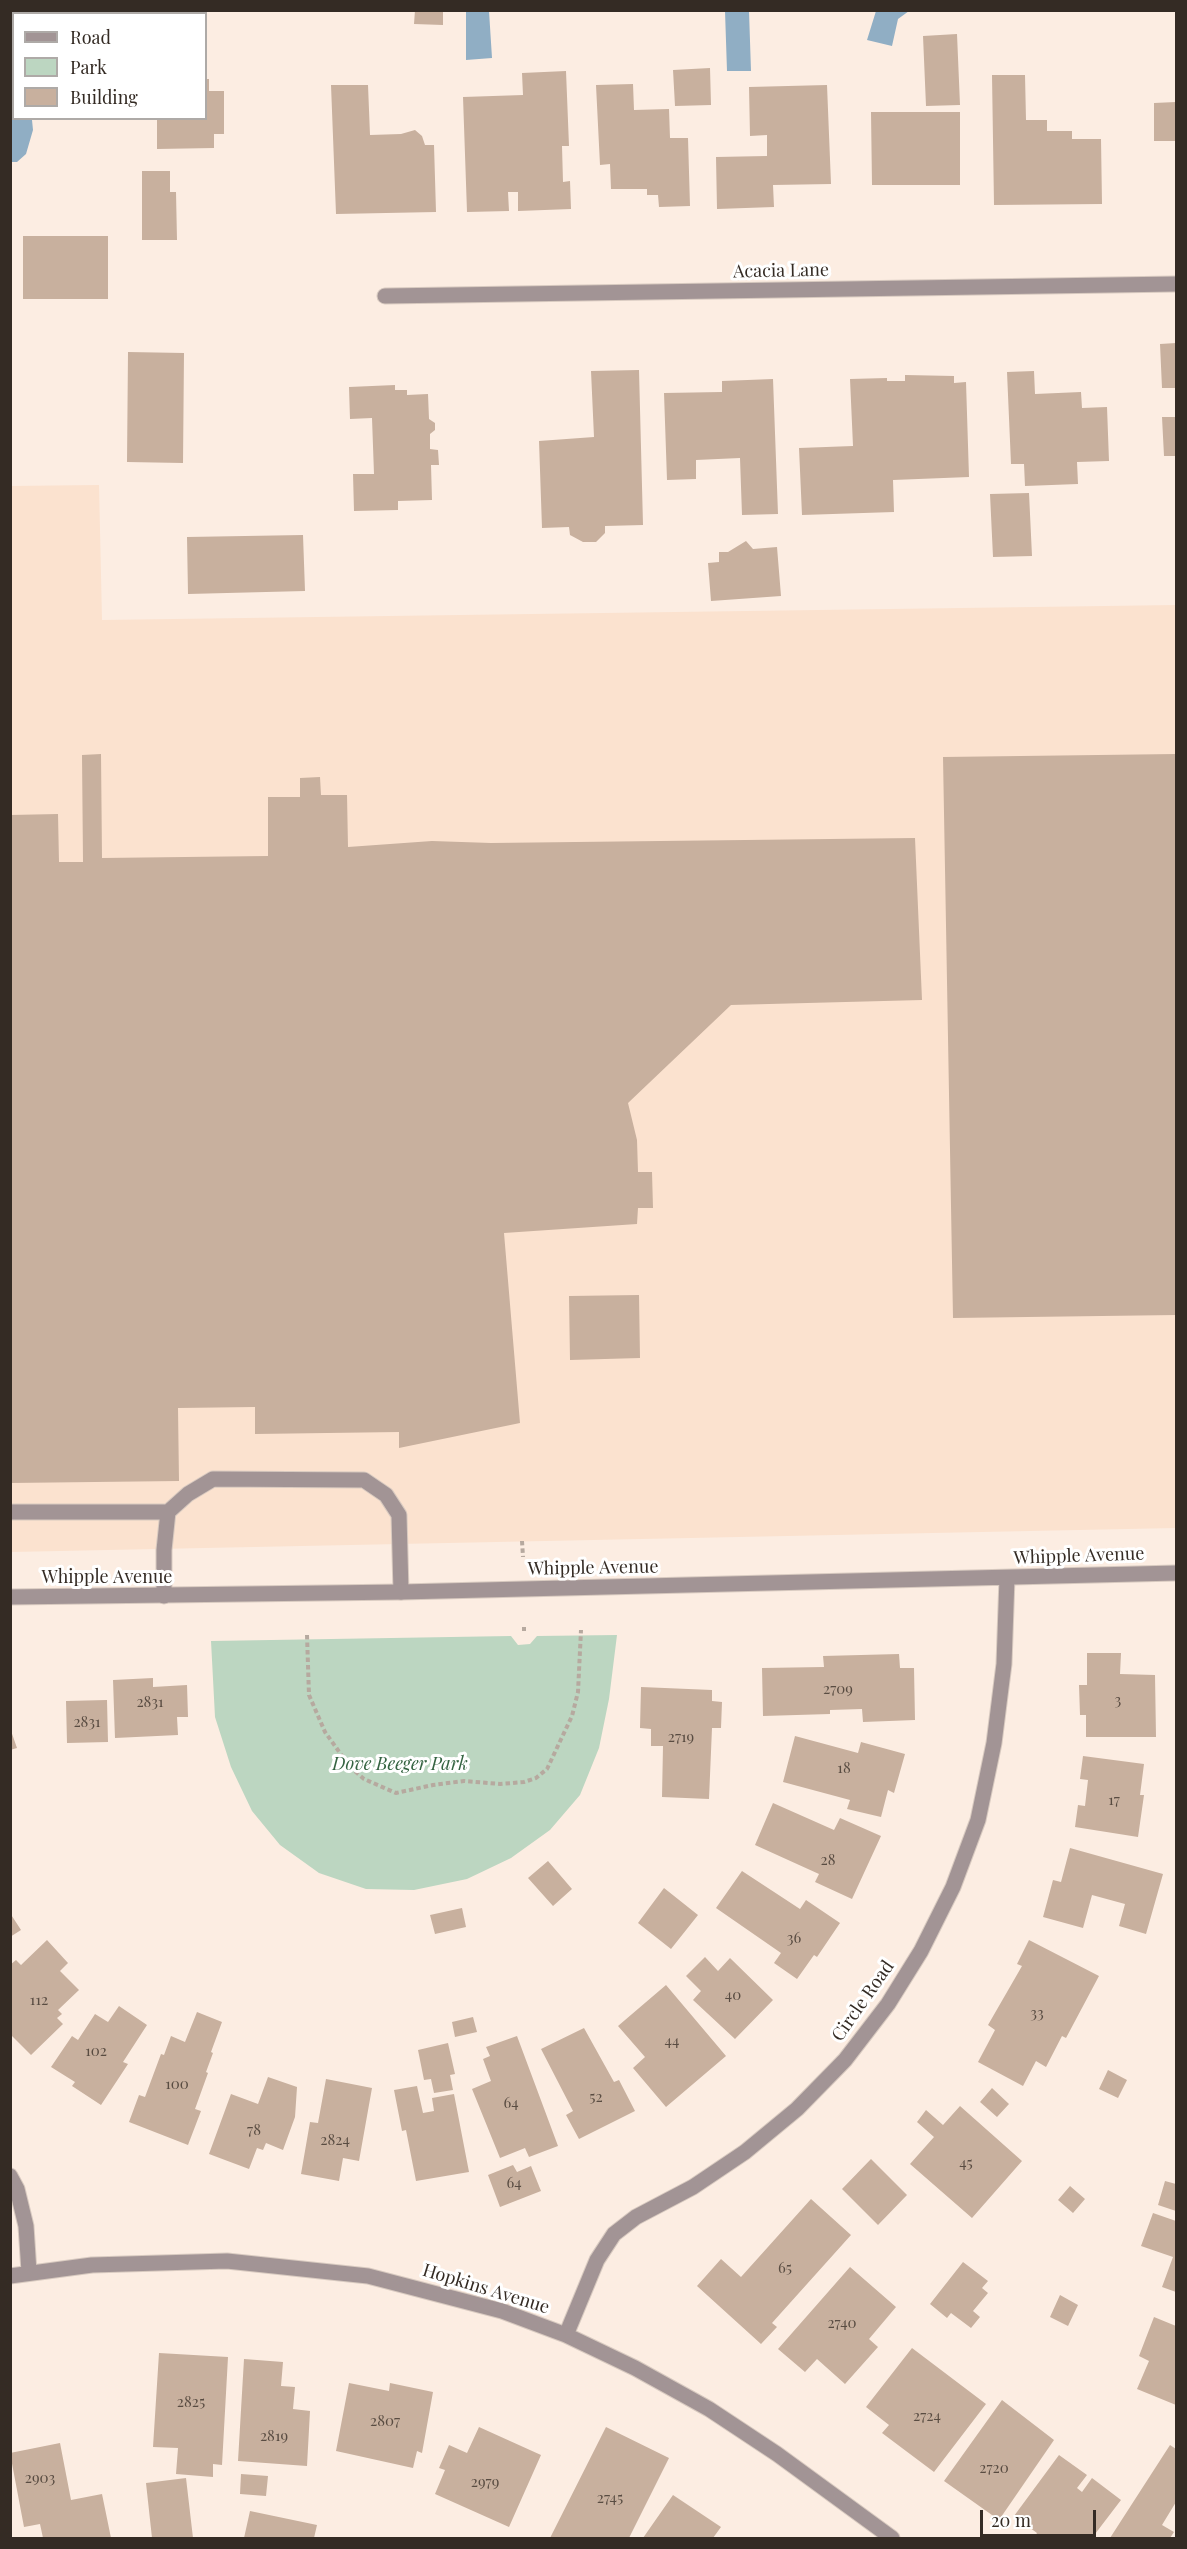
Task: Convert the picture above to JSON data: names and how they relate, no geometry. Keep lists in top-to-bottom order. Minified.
{"streets":{"street":["Acacia Lane","Whipple Avenue","Circle Road","Hopkins Avenue"]},"crossings":[["Whipple Avenue","Circle Road"],["Circle Road","Hopkins Avenue"]],"parks":["Dove Beeger Park"],"house_numbers":["2709","3","2831","2831","2719","18","17","28","36","40","112","33","44","102","100","52","64","78","2824","45","64","65","2740","2825","2724","2807","2819","2720","2903","2979","2745"],"legend":["Road","Park","Building"],"scale_bar":"20 m"}
